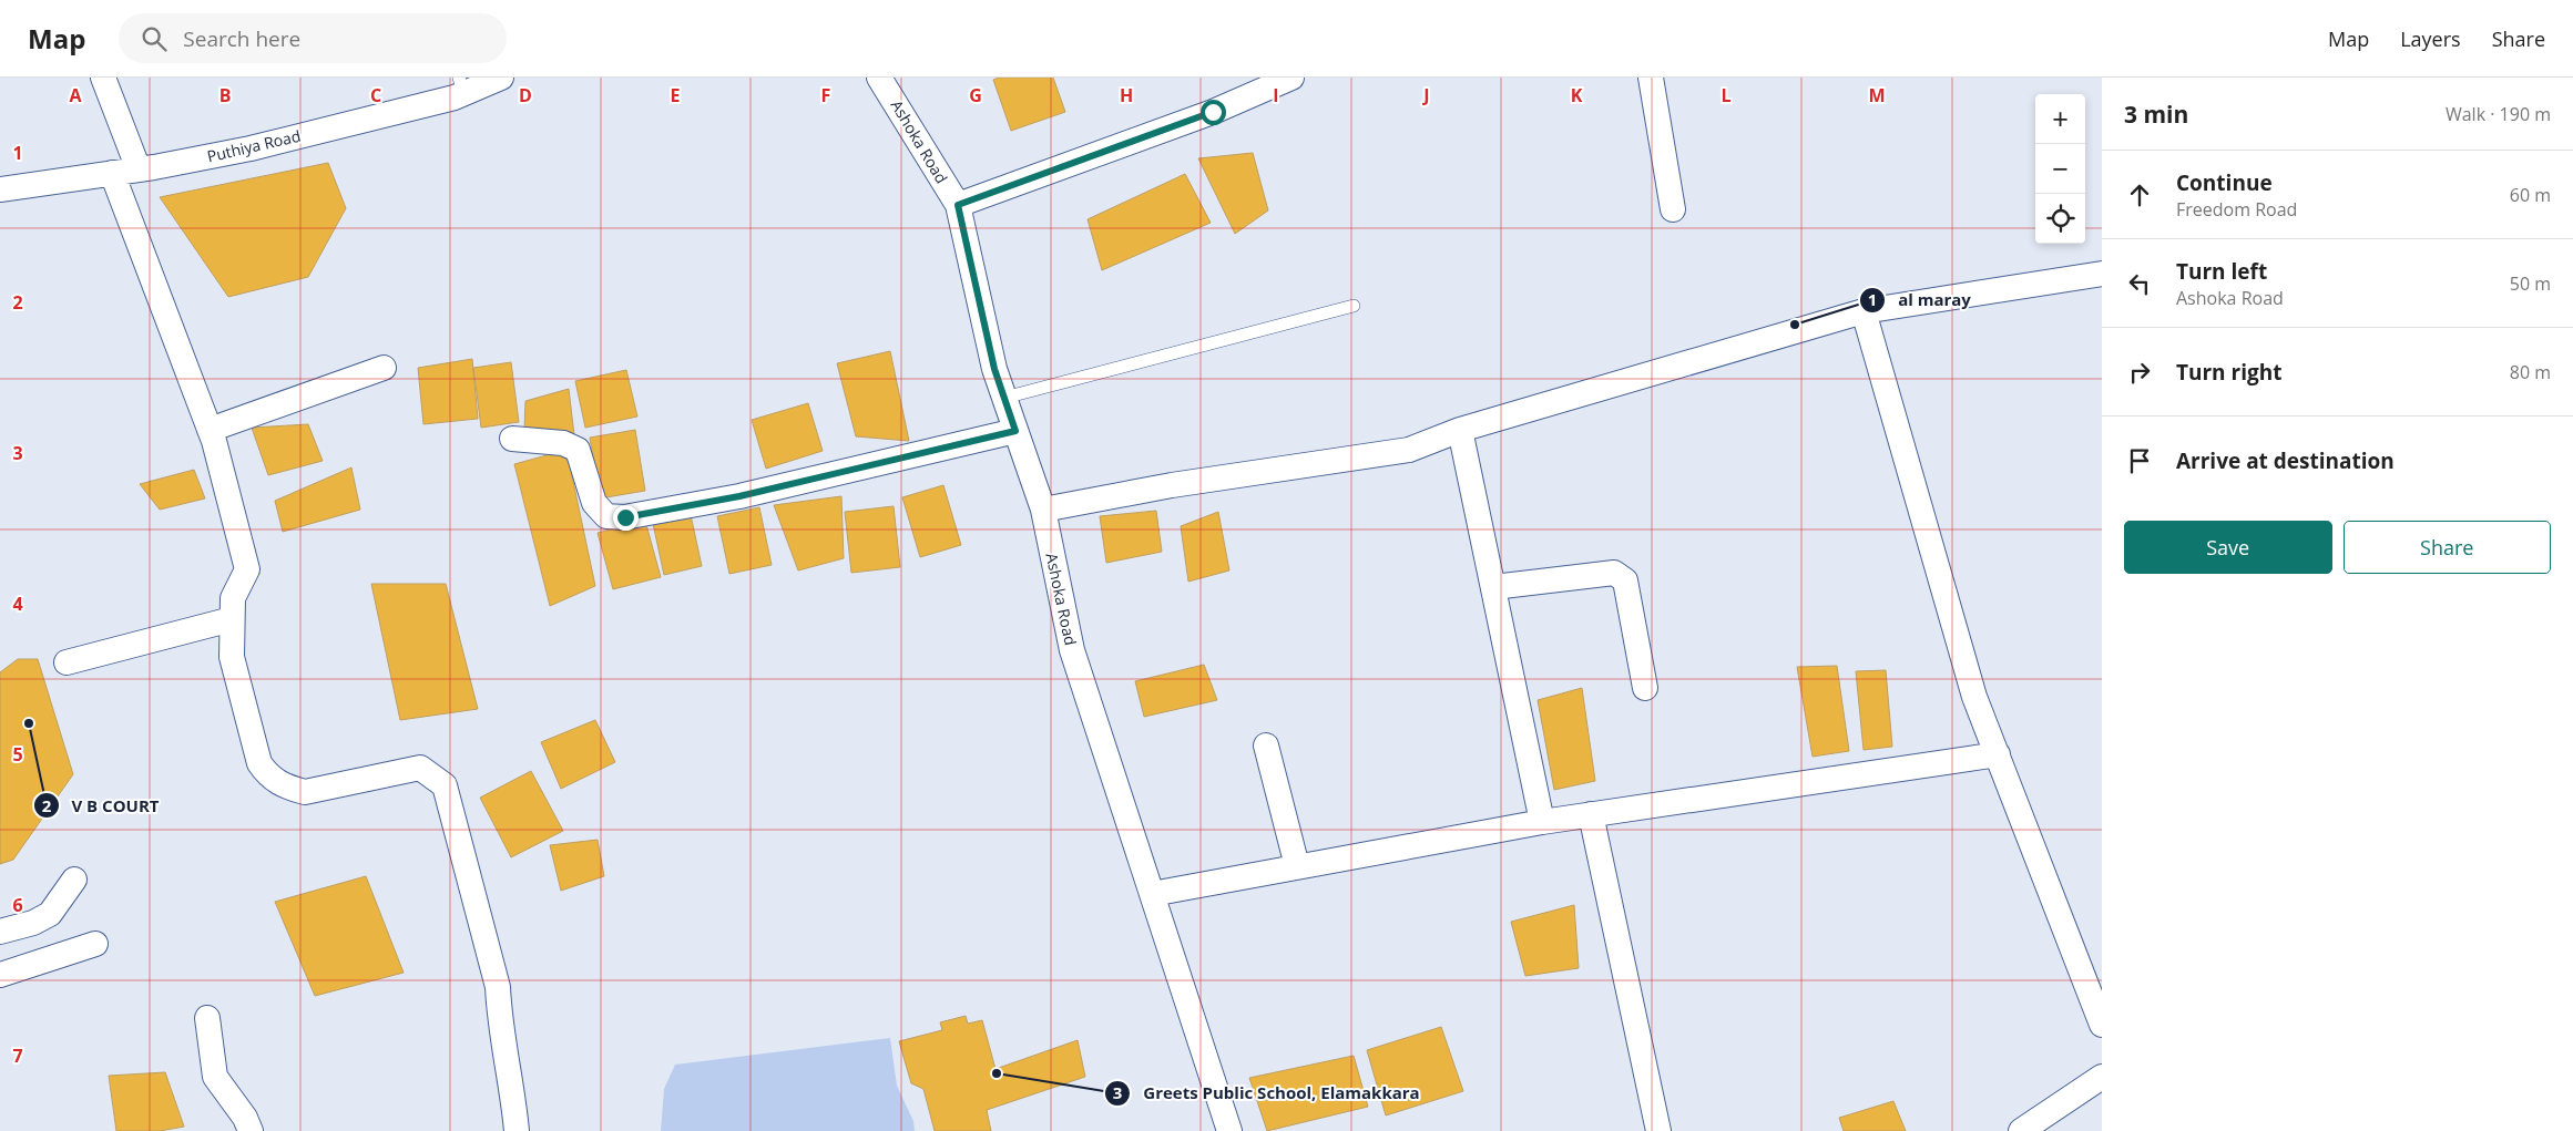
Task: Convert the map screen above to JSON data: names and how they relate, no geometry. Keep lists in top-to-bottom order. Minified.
{"streets":{"street":["Ashoka Road","Puthiya Road"]},"places":["al maray","V B COURT","Greets Public School, Elamakkara"],"page":{"header":"Map","search":"Search here","nav":["Map","Layers","Share"],"heading":["3 min","Walk · 190 m"],"map_buttons":["+","−"],"list":[["Continue","Freedom Road","60 m"],["Turn left","Ashoka Road","50 m"],["Turn right","80 m"],"Arrive at destination"],"buttons":["Save","Share"]},"grid":{"columns":["A","B","C","D","E","F","G","H","I","J","K","L","M"],"rows":["1","2","3","4","5","6","7"]}}
